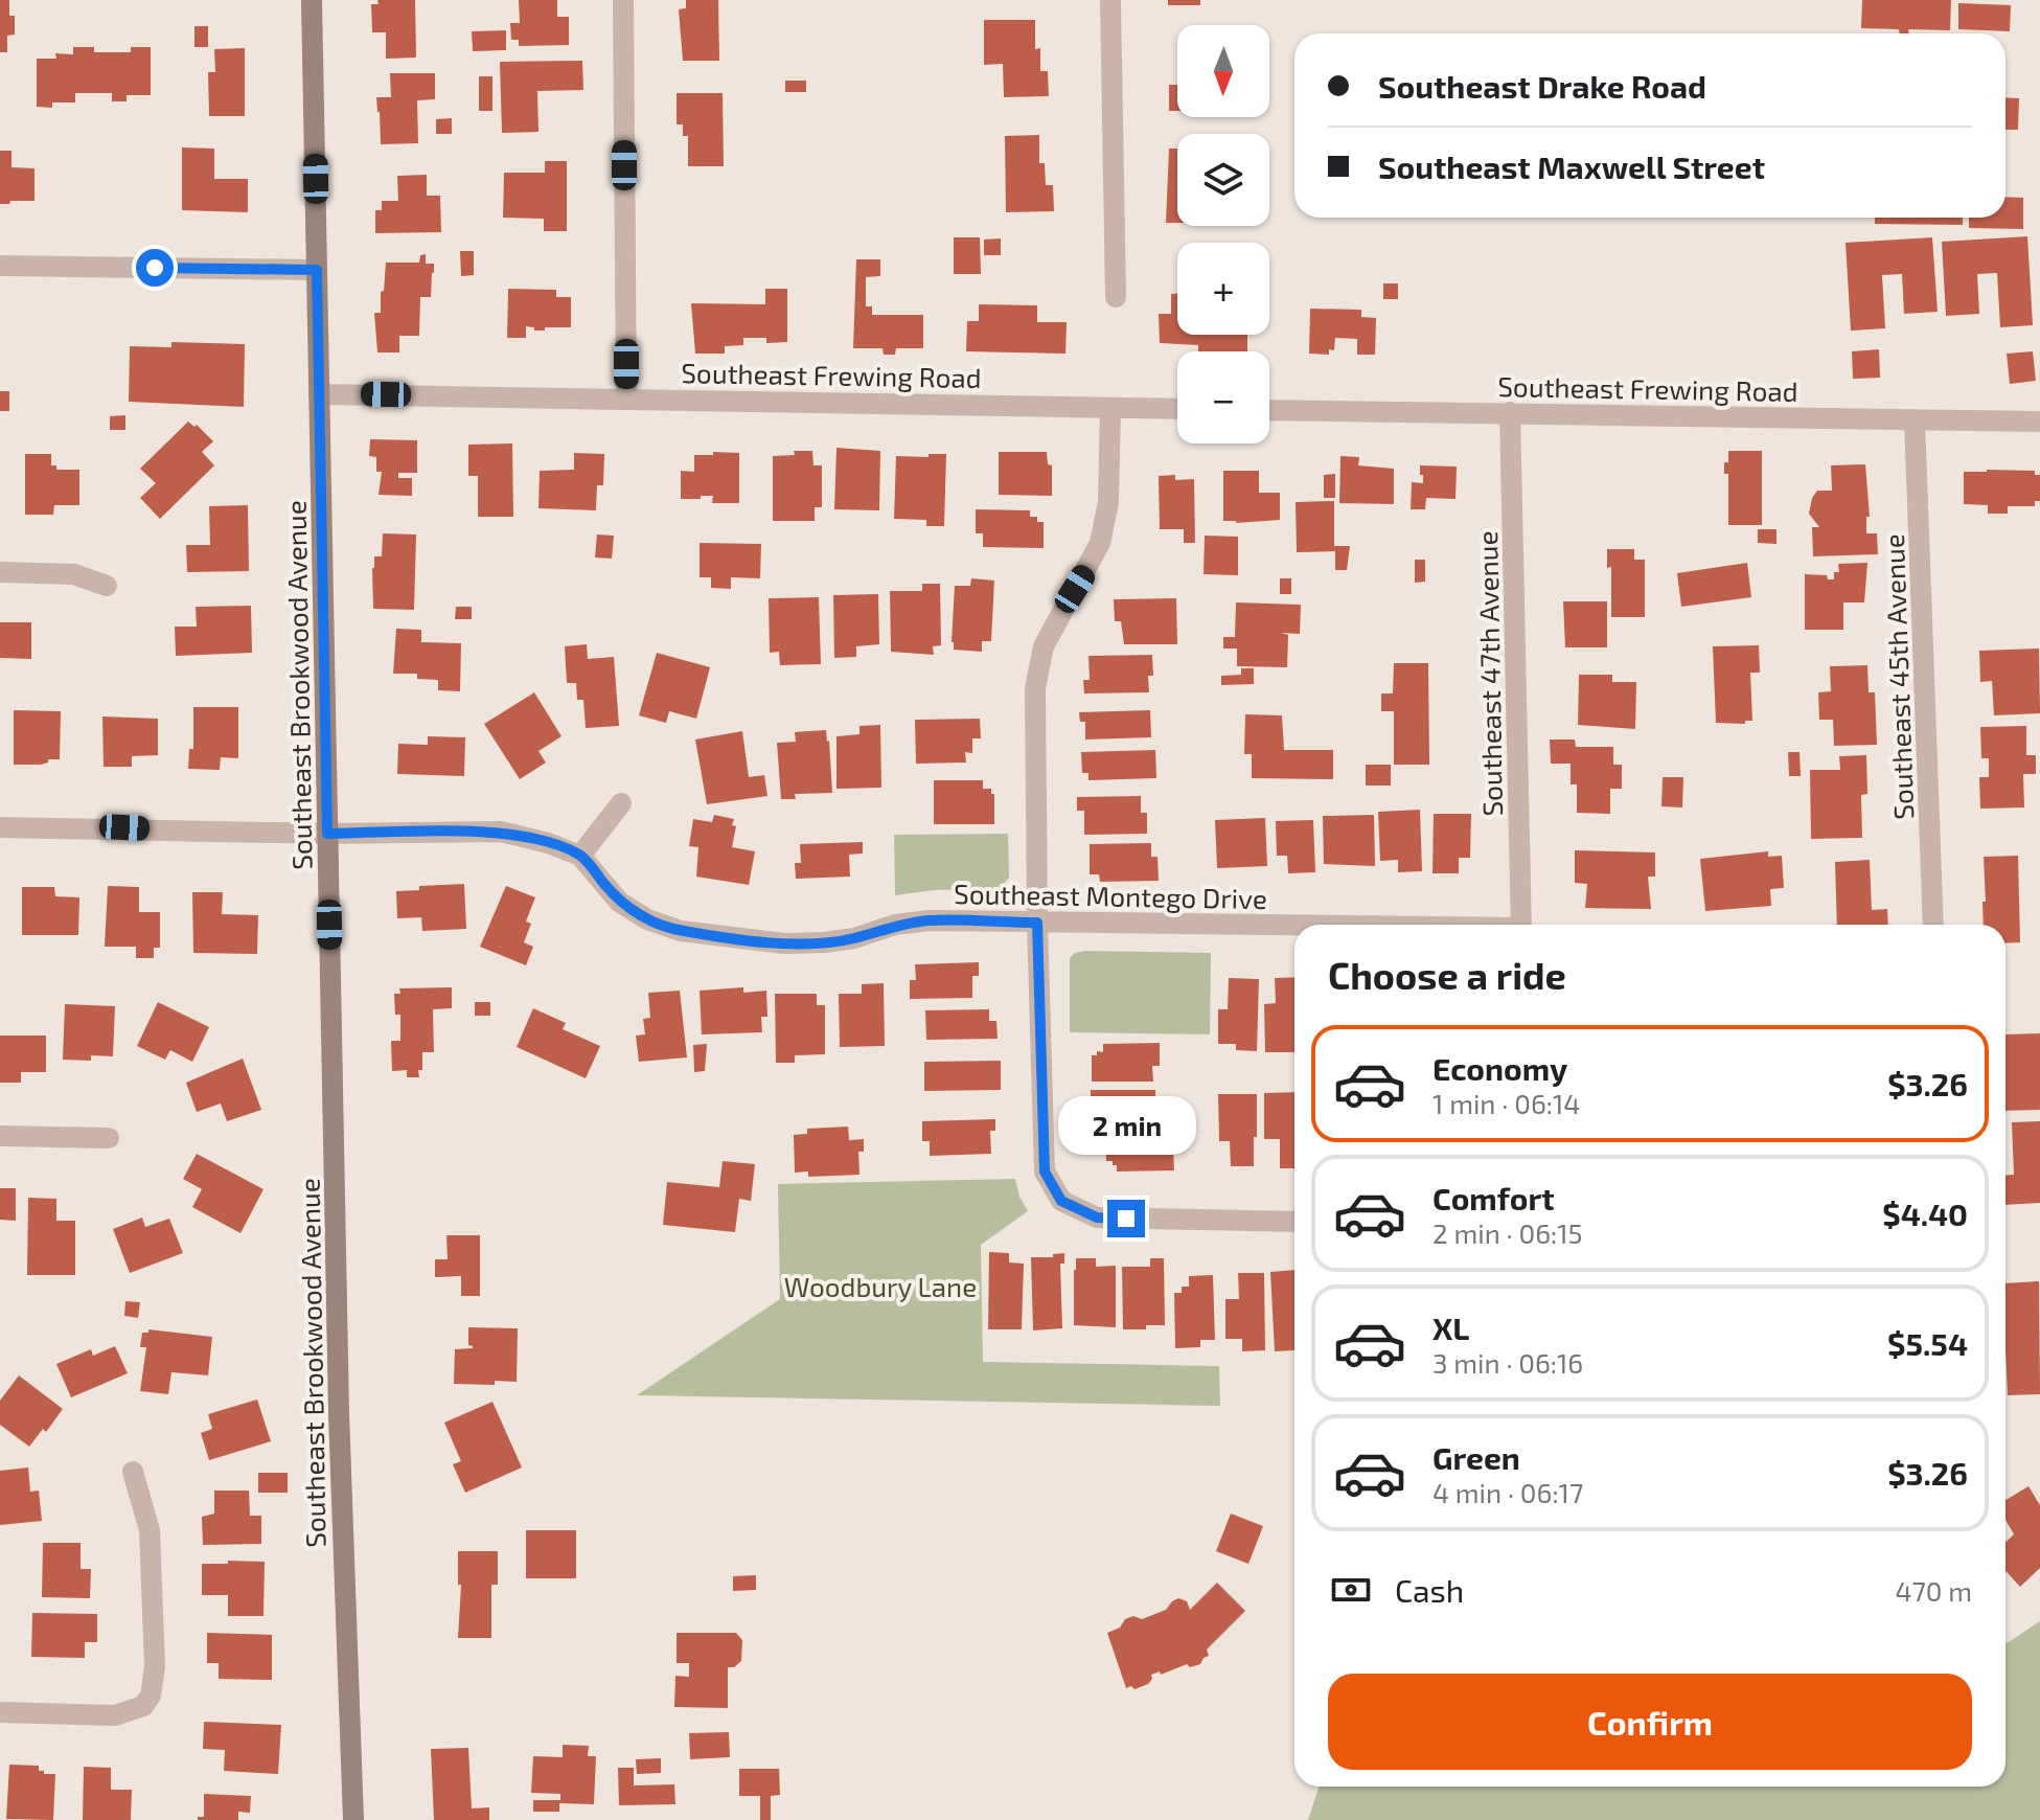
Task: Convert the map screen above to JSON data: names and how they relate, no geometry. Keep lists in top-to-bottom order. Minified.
{"streets":{"main road":["Southeast Brookwood Avenue"],"street":["Southeast Frewing Road","Southeast 47th Avenue","Southeast 45th Avenue","Southeast Montego Drive"]},"crossings":[["Southeast Frewing Road","Southeast 47th Avenue"],["Southeast Frewing Road","Southeast 45th Avenue"],["Southeast Frewing Road","Southeast Brookwood Avenue"]],"parks":["Woodbury Lane"],"north":"bottom","page":{"map_buttons":["+","−"],"banner":["Southeast Drake Road","Southeast Maxwell Street"],"heading":"Choose a ride","list":[{"name":"Economy","note":"1 min · 06:14","value":"$3.26"},{"name":"Comfort","note":"2 min · 06:15","value":"$4.40"},{"name":"XL","note":"3 min · 06:16","value":"$5.54"},{"name":"Green","note":"4 min · 06:17","value":"$3.26"}],"bubble":"2 min","pay":["Cash","470 m"],"buttons":"Confirm"}}
